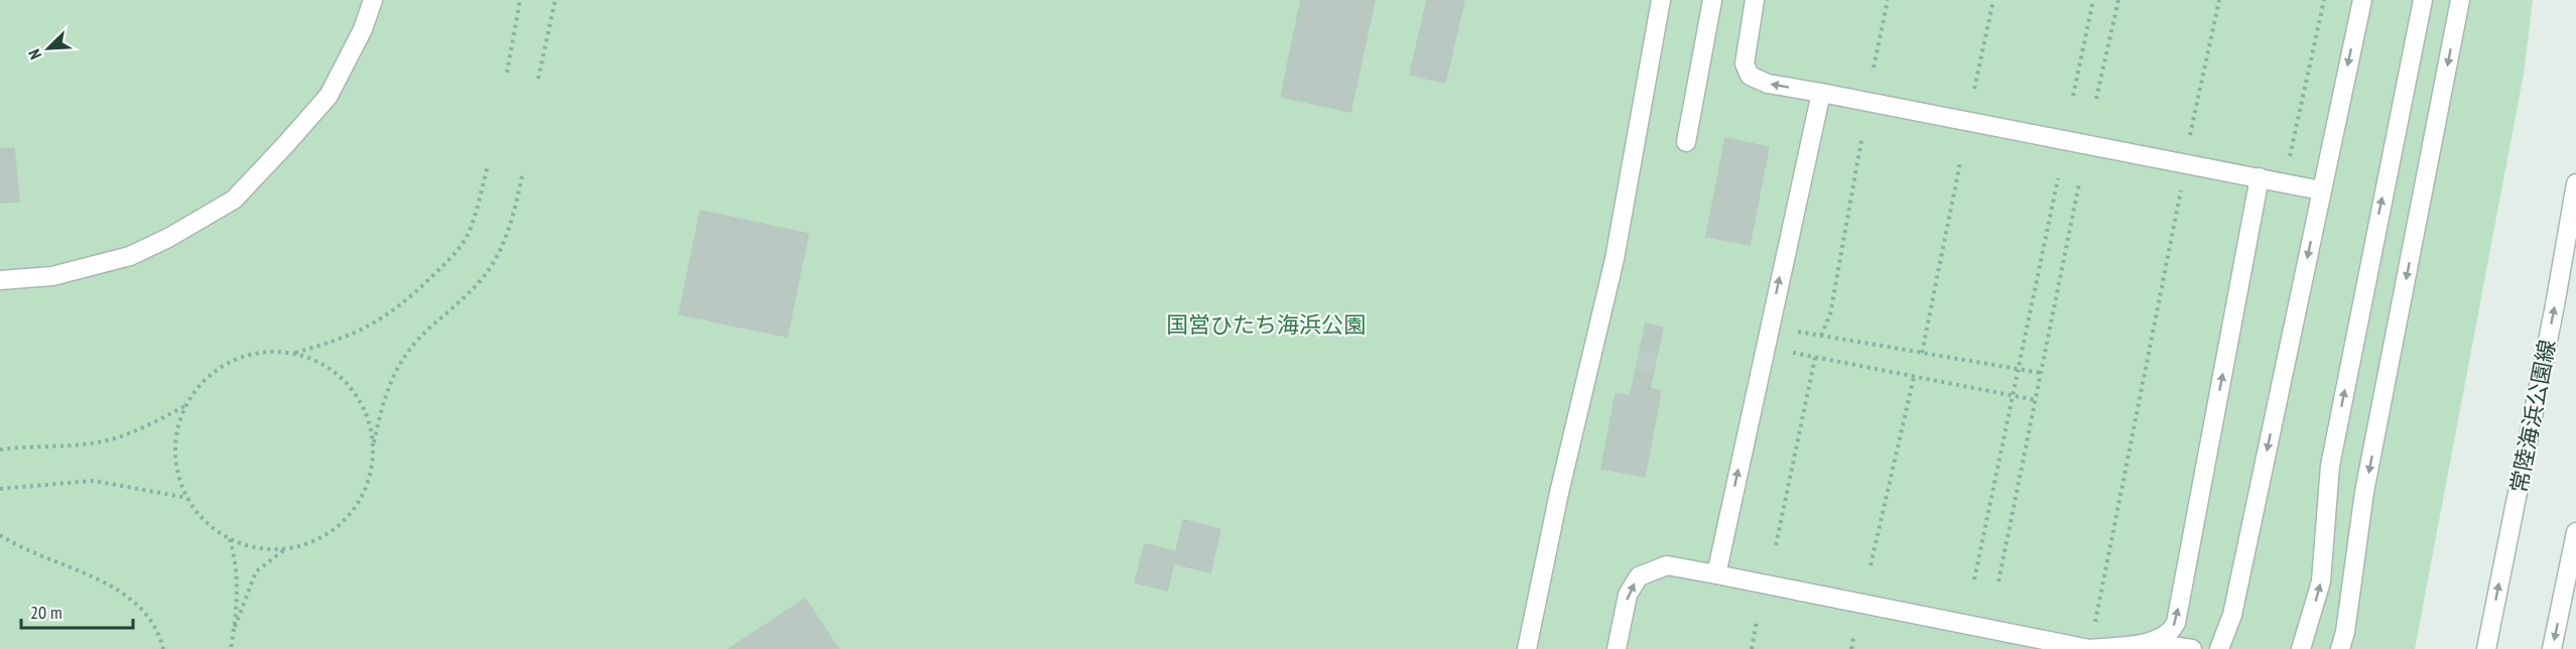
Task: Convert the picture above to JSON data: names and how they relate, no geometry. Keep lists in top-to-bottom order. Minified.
{"streets":{"street":["常陸海浜公園線"]},"parks":["国営ひたち海浜公園"],"scale_bar":"20 m","north":"bottom left"}
